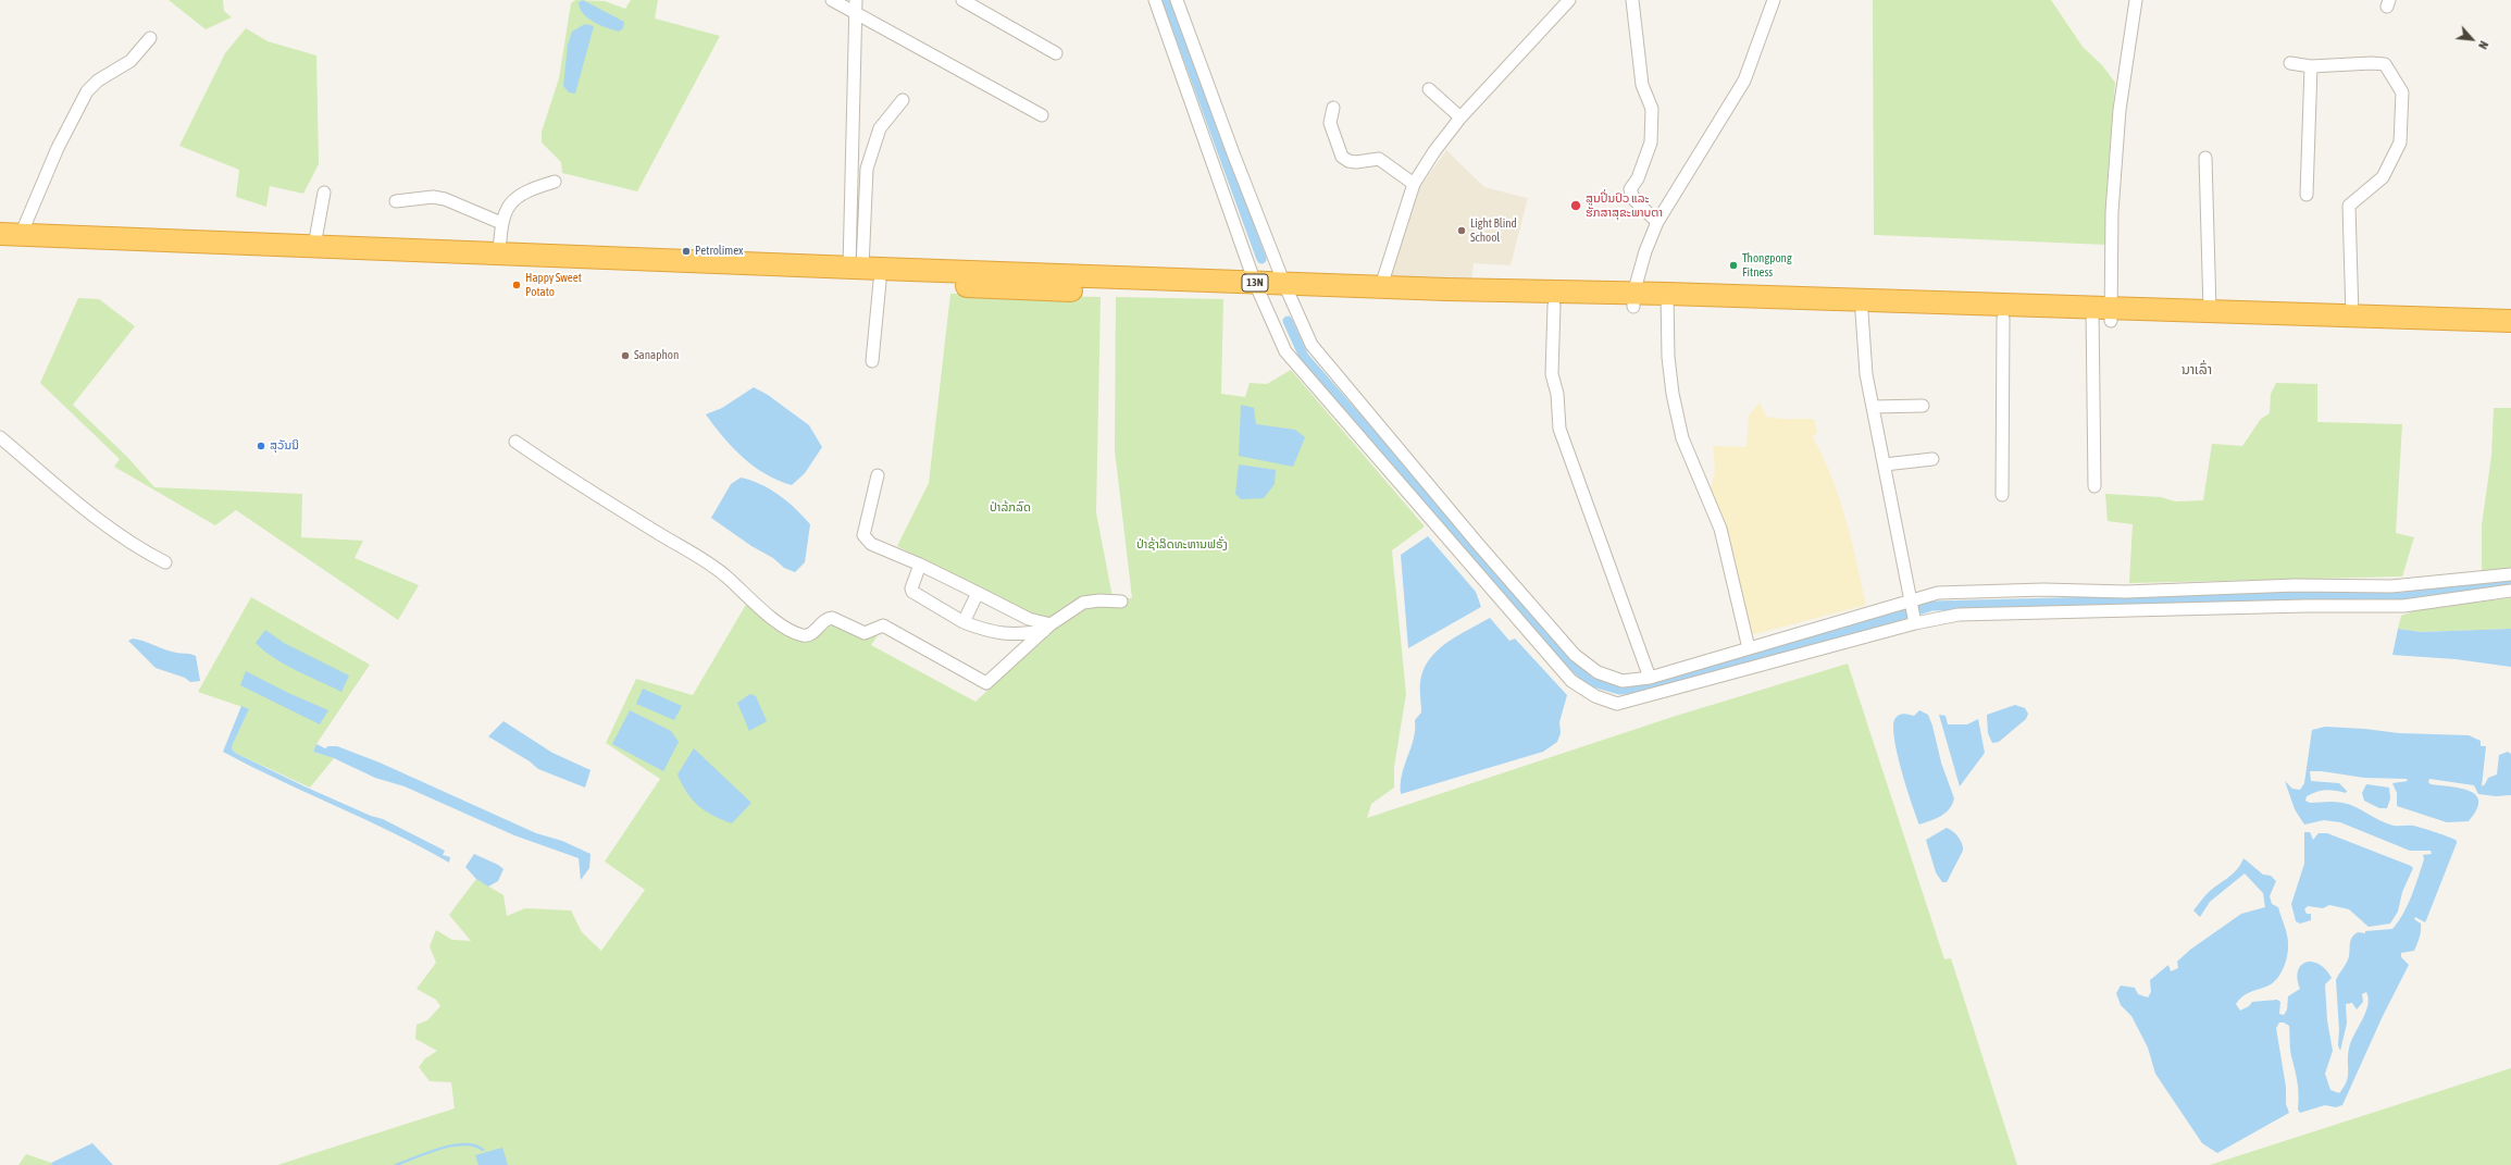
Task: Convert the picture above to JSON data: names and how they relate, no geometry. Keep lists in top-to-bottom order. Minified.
{"streets":{"highway":["13N"]},"districts":["ນາເລົ່າ"],"parks":["ປ່າລ້ກລົດ","ປ່າຊ້າລິດທະຫານຟຣັ່ງ"],"places":["ສູນປິ່ນປົວ ແລະ ຮັກສາສຸຂະພາບຕາ","Light Blind School","Petrolimex","Thongpong Fitness","Happy Sweet Potato","Sanaphon","ສຸວັນນິ"],"north":"bottom right"}
